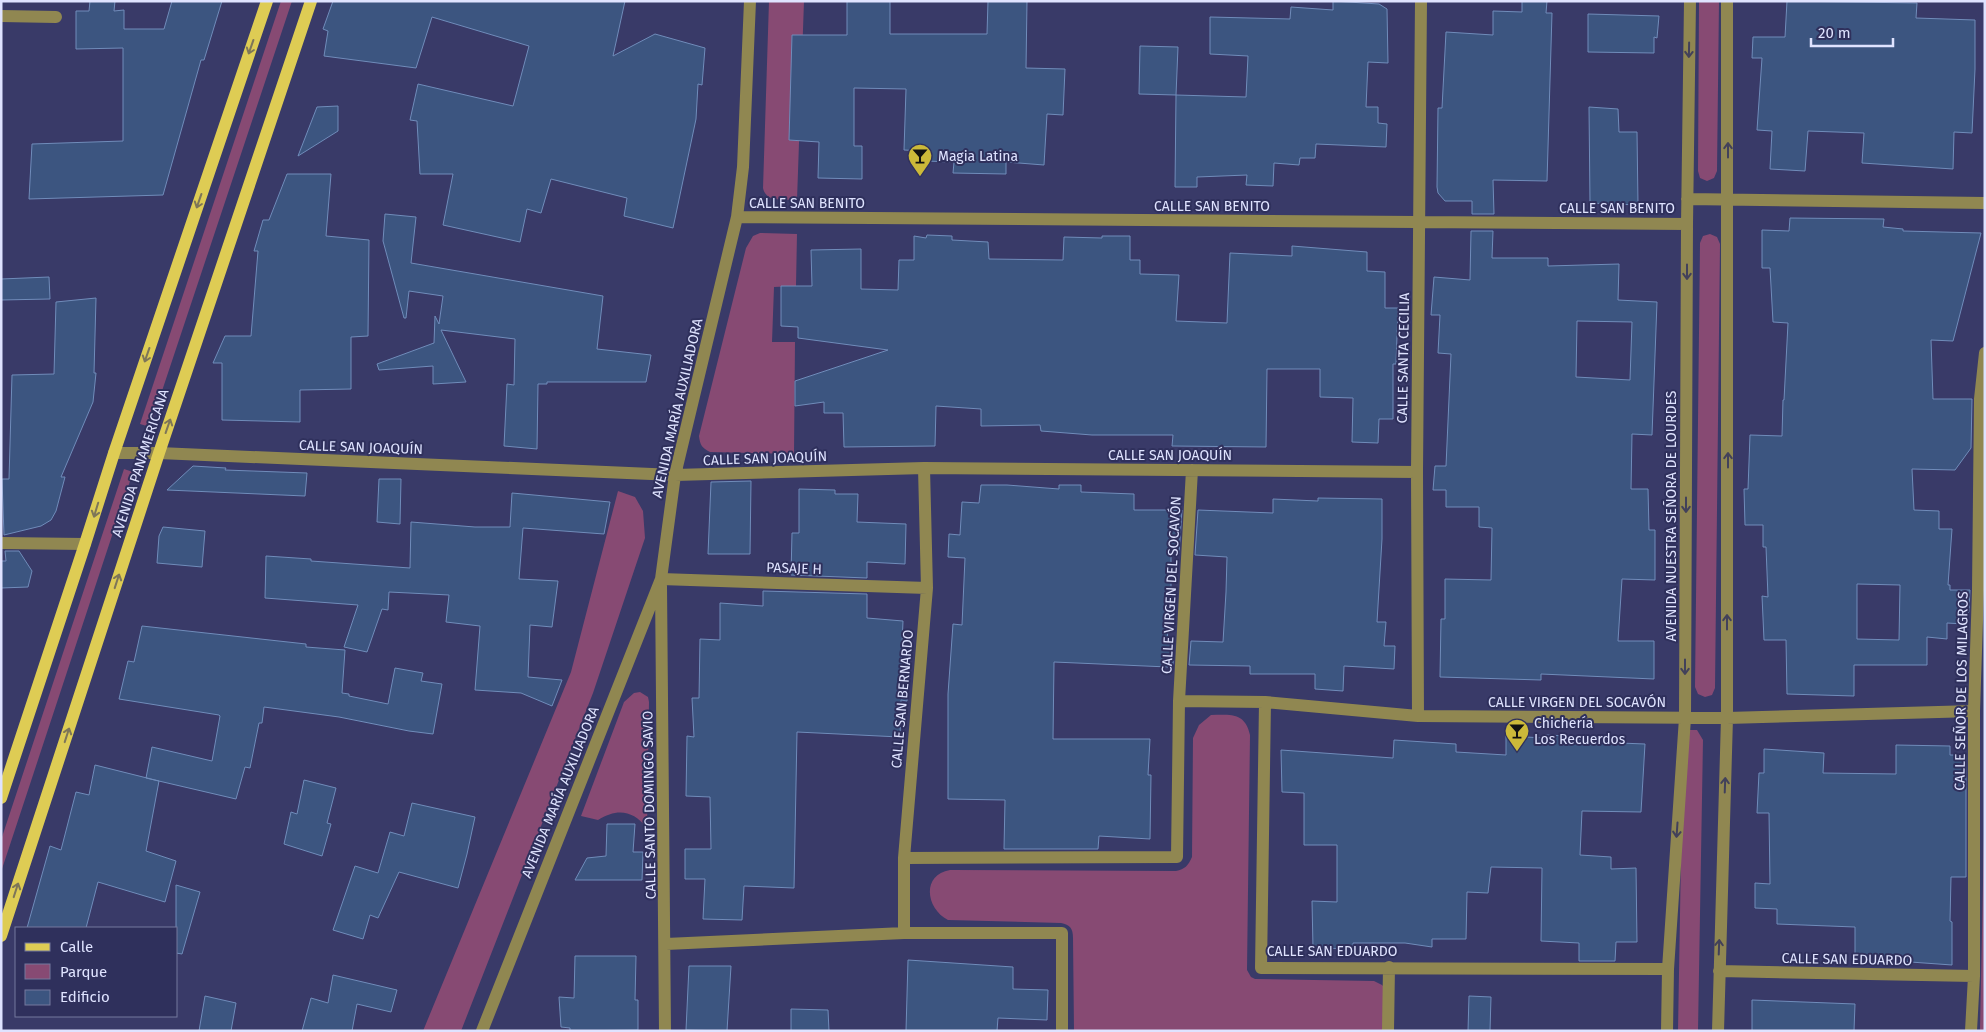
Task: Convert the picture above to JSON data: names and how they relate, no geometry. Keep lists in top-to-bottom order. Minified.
{"streets":{"main road":["AVENIDA PANAMERICANA"],"street":["CALLE SAN BENITO","CALLE SANTA CECILIA","AVENIDA MARÍA AUXILIADORA","CALLE SAN JOAQUÍN","AVENIDA NUESTRA SEÑORA DE LOURDES","PASAJE H","CALLE VIRGEN DEL SOCAVÓN","CALLE SEÑOR DE LOS MILAGROS","CALLE SAN BERNARDO","CALLE SANTO DOMINGO SAVIO","CALLE SAN EDUARDO"]},"crossings":[["CALLE SAN BENITO","CALLE SANTA CECILIA"],["CALLE SAN BENITO","AVENIDA MARÍA AUXILIADORA"],["CALLE SAN BENITO","AVENIDA NUESTRA SEÑORA DE LOURDES"],["CALLE SANTA CECILIA","CALLE SAN JOAQUÍN"],["CALLE SANTA CECILIA","CALLE VIRGEN DEL SOCAVÓN"],["AVENIDA MARÍA AUXILIADORA","CALLE SAN JOAQUÍN"],["AVENIDA MARÍA AUXILIADORA","PASAJE H"],["AVENIDA MARÍA AUXILIADORA","CALLE SANTO DOMINGO SAVIO"],["CALLE SAN JOAQUÍN","AVENIDA PANAMERICANA"],["CALLE SAN JOAQUÍN","CALLE VIRGEN DEL SOCAVÓN"],["CALLE SAN JOAQUÍN","CALLE SAN BERNARDO"],["AVENIDA NUESTRA SEÑORA DE LOURDES","CALLE VIRGEN DEL SOCAVÓN"],["AVENIDA NUESTRA SEÑORA DE LOURDES","CALLE SAN EDUARDO"],["PASAJE H","CALLE SAN BERNARDO"],["PASAJE H","CALLE SANTO DOMINGO SAVIO"],["CALLE VIRGEN DEL SOCAVÓN","CALLE SEÑOR DE LOS MILAGROS"],["CALLE VIRGEN DEL SOCAVÓN","CALLE SAN BERNARDO"],["CALLE VIRGEN DEL SOCAVÓN","CALLE SAN EDUARDO"],["CALLE SEÑOR DE LOS MILAGROS","CALLE SAN EDUARDO"]],"places":{"bar":["Magia Latina","Chichería Los Recuerdos"]},"legend":["Calle","Parque","Edificio"],"scale_bar":"20 m"}
